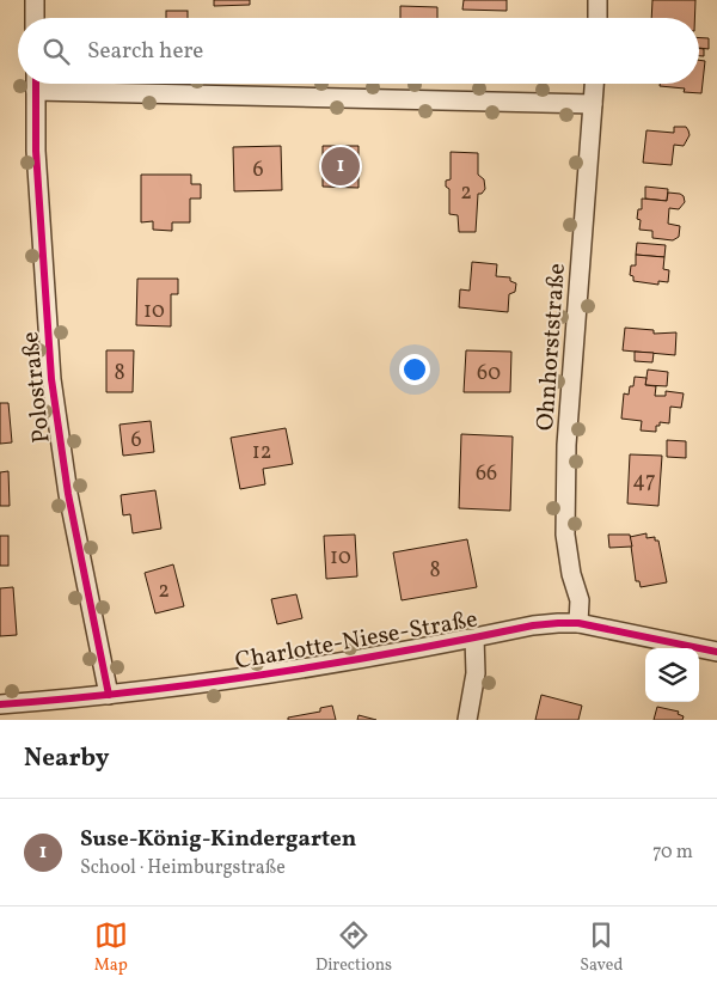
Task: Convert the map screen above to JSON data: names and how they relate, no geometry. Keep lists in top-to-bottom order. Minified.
{"streets":{"street":["Ohnhorststraße","Polostraße","Charlotte-Niese-Straße"]},"crossings":[["Ohnhorststraße","Charlotte-Niese-Straße"],["Polostraße","Charlotte-Niese-Straße"]],"house_numbers":["6","2","10","8","60","6","12","66","47","10","8","2"],"page":{"search":"Search here","pins":"1","heading":"Nearby","list":[{"mark":"1","name":"Suse-König-Kindergarten","note":"School · Heimburgstraße","value":"70 m"}],"nav":["Map","Directions","Saved"]}}
